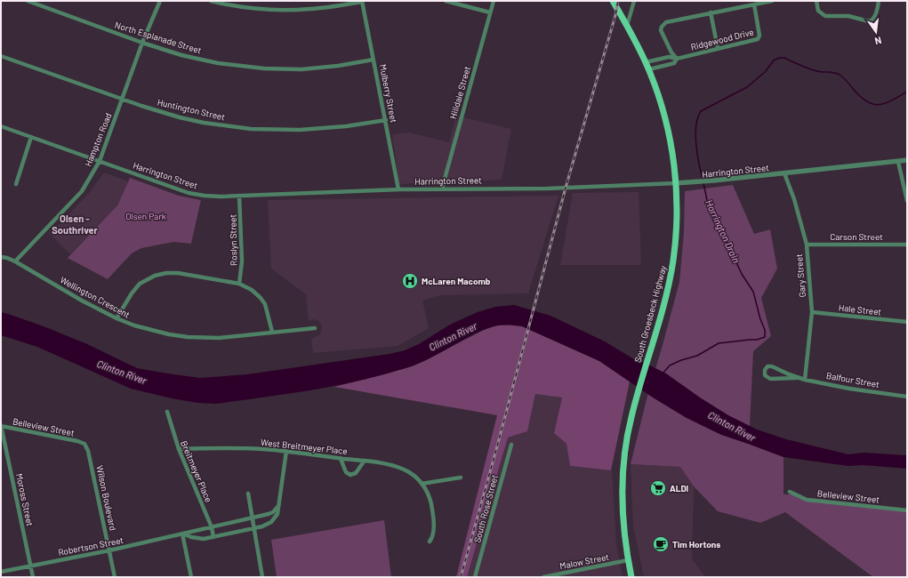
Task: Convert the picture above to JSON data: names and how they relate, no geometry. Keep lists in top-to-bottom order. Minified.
{"streets":{"main road":["South Groesbeck Highway"],"street":["North Esplanade Street","Ridgewood Drive","Hilldale Street","Mulberry Street","Huntington Street","Hampton Road","Harrington Street","Carson Street","Roslyn Street","Gary Street","Wellington Crescent","Hale Street","Balfour Street","Belleview Street","West Breitmeyer Place","Breitmeyer Place","Wilson Boulevard","Moross Street","South Rose Street","Robertson Street","Malow Street"]},"crossings":[["North Esplanade Street","Mulberry Street"],["North Esplanade Street","Hampton Road"],["Ridgewood Drive","South Groesbeck Highway"],["Hilldale Street","Harrington Street"],["Mulberry Street","Huntington Street"],["Mulberry Street","Harrington Street"],["Huntington Street","Hampton Road"],["Hampton Road","Harrington Street"],["Hampton Road","Wellington Crescent"],["Harrington Street","Roslyn Street"],["Harrington Street","Gary Street"],["Harrington Street","South Groesbeck Highway"],["Carson Street","Gary Street"],["Gary Street","Hale Street"],["Gary Street","Balfour Street"],["South Groesbeck Highway","Malow Street"],["Belleview Street","Wilson Boulevard"],["Belleview Street","Moross Street"],["West Breitmeyer Place","Breitmeyer Place"],["West Breitmeyer Place","Robertson Street"],["Breitmeyer Place","Robertson Street"],["Wilson Boulevard","Robertson Street"],["Moross Street","Robertson Street"]],"districts":["Olsen - Southriver"],"water":["Harrington Drain","Clinton River"],"parks":["Olsen Park"],"places":{"hospital":["McLaren Macomb"],"supermarket":["ALDI"],"cafe":["Tim Hortons"]},"north":"bottom"}
